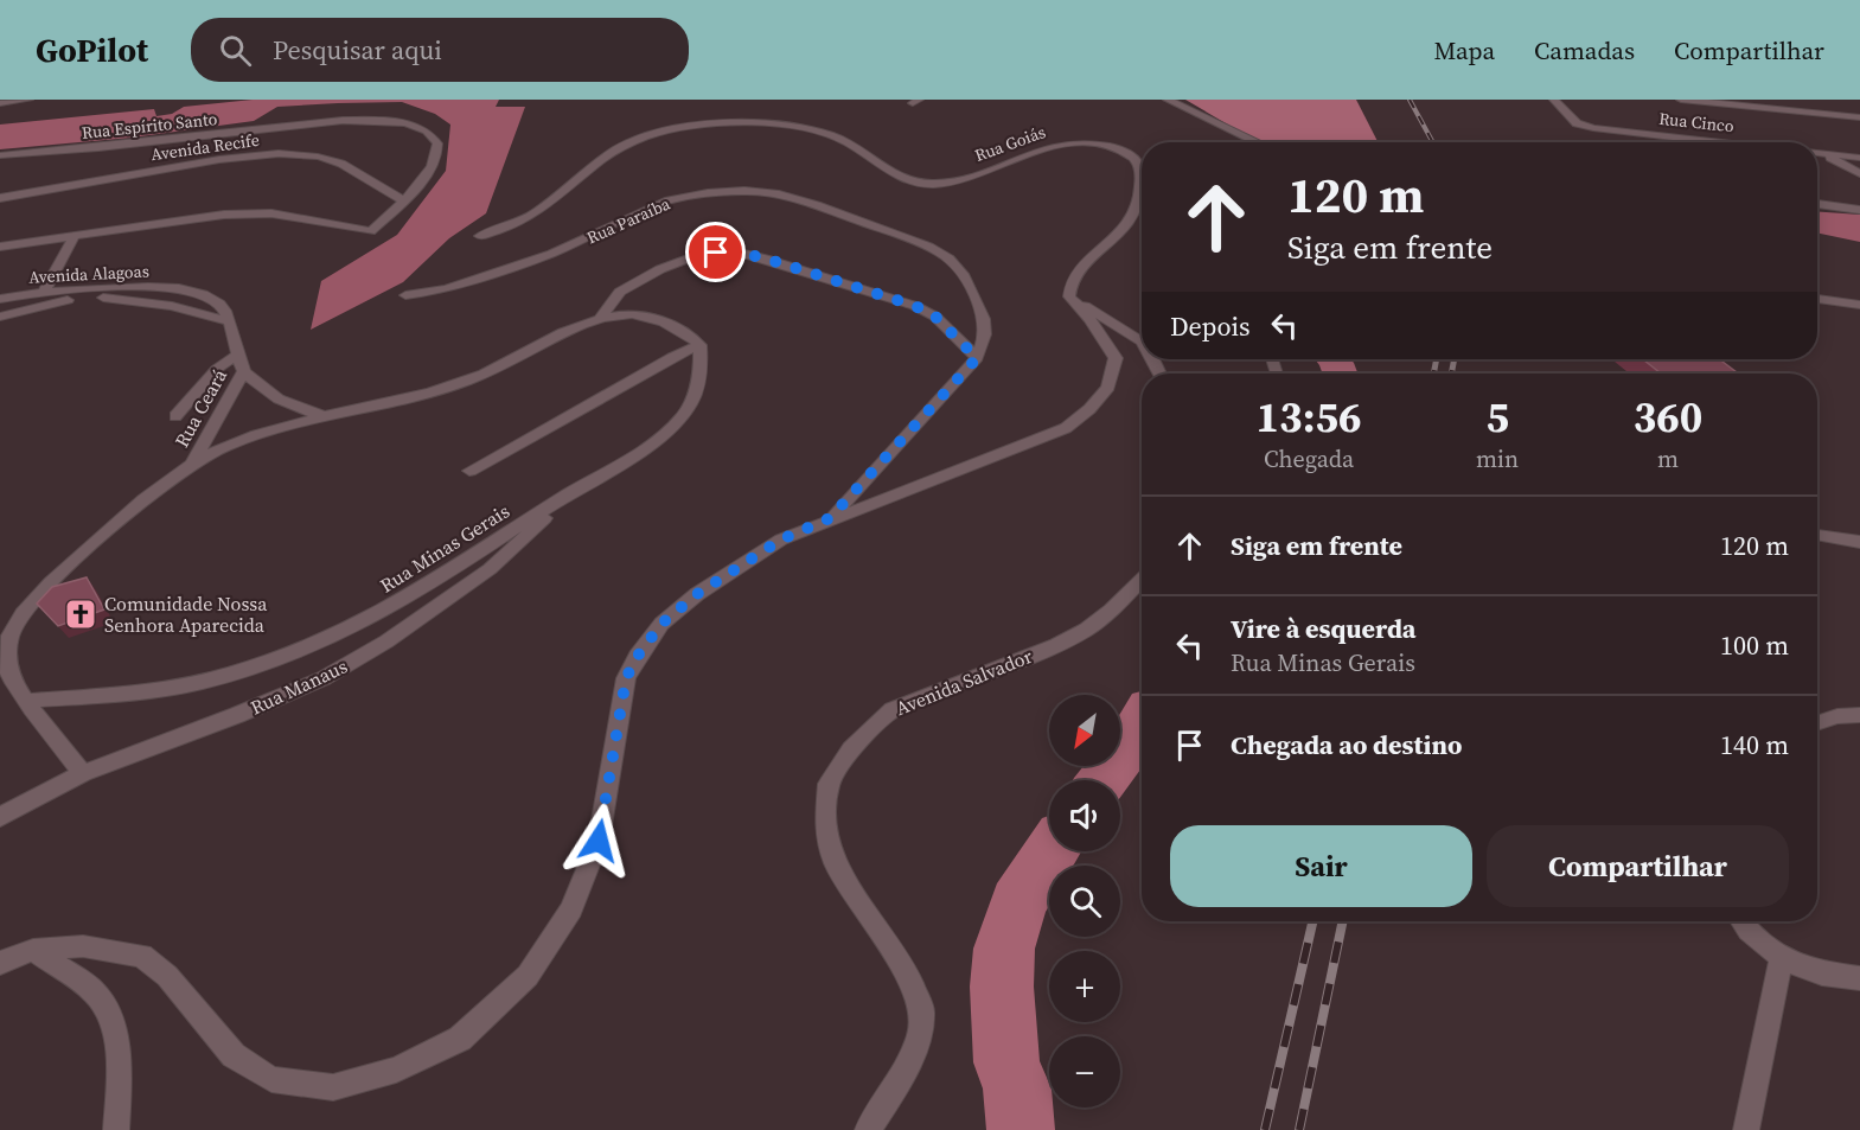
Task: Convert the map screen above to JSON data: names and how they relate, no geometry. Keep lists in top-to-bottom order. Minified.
{"streets":{"street":["Rua Cinco","Rua Espírito Santo","Rua Goiás","Avenida Recife","Rua Paraíba","Avenida Alagoas","Rua Ceará","Rua Minas Gerais","Avenida Salvador","Rua Manaus"]},"crossings":[["Rua Espírito Santo","Avenida Recife"],["Avenida Alagoas","Rua Ceará"],["Rua Minas Gerais","Rua Manaus"]],"places":{"church":["Comunidade Nossa Senhora Aparecida"]},"north":"bottom left","page":{"header":"GoPilot","search":"Pesquisar aqui","nav":["Mapa","Camadas","Compartilhar"],"turn":["120 m","Siga em frente"],"then":"Depois","eta":["13:56","Chegada","5","min","360","m"],"list":[{"name":"Siga em frente","value":"120 m"},{"name":"Vire à esquerda","note":"Rua Minas Gerais","value":"100 m"},{"name":"Chegada ao destino","value":"140 m"}],"map_buttons":["+","−"],"buttons":["Sair","Compartilhar"]}}
